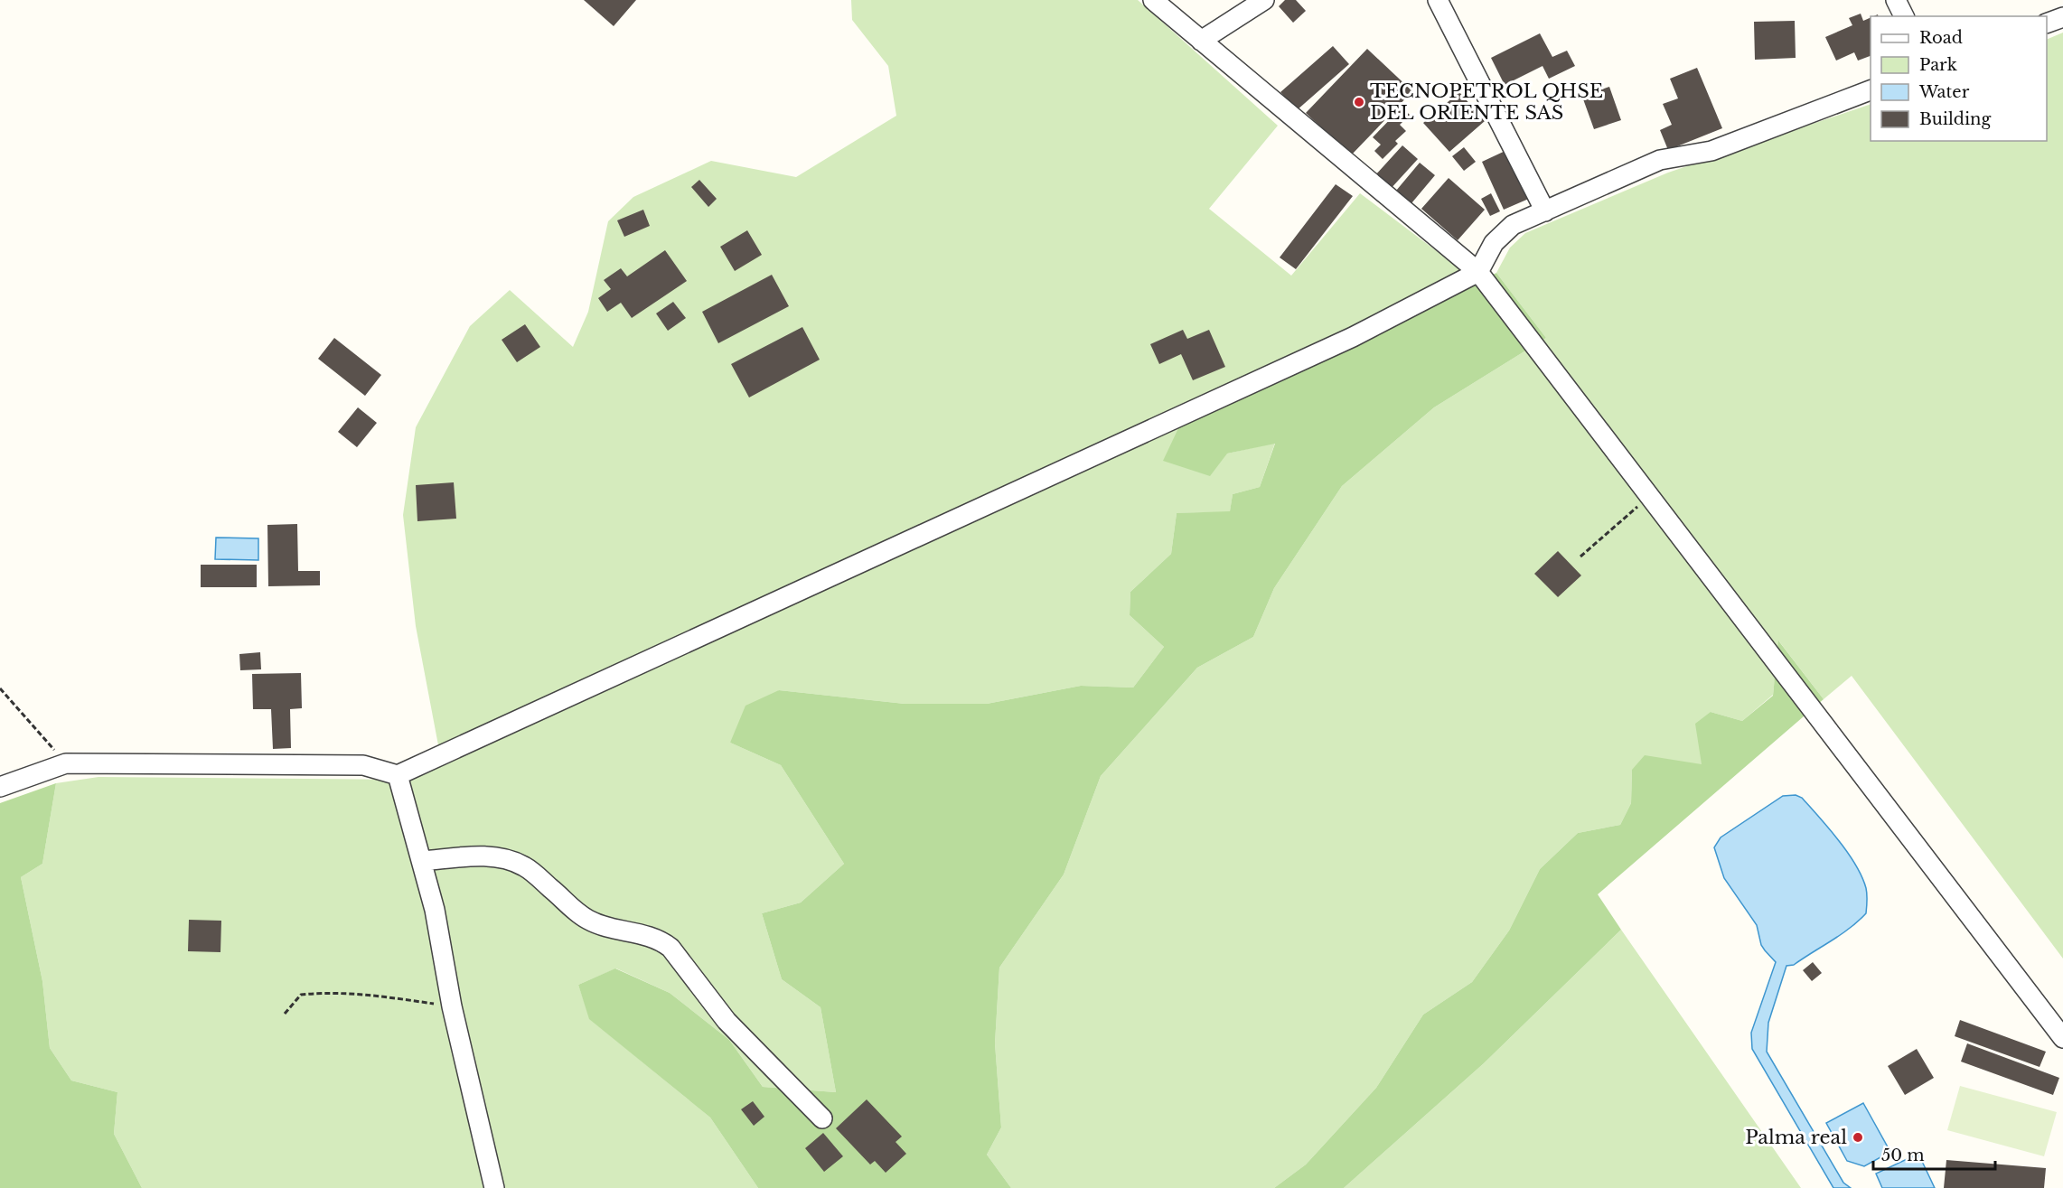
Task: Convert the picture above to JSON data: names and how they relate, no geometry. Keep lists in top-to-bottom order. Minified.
{"places":["TECNOPETROL QHSE DEL ORIENTE SAS","Palma real"],"legend":["Road","Park","Water","Building"],"scale_bar":"50 m"}
